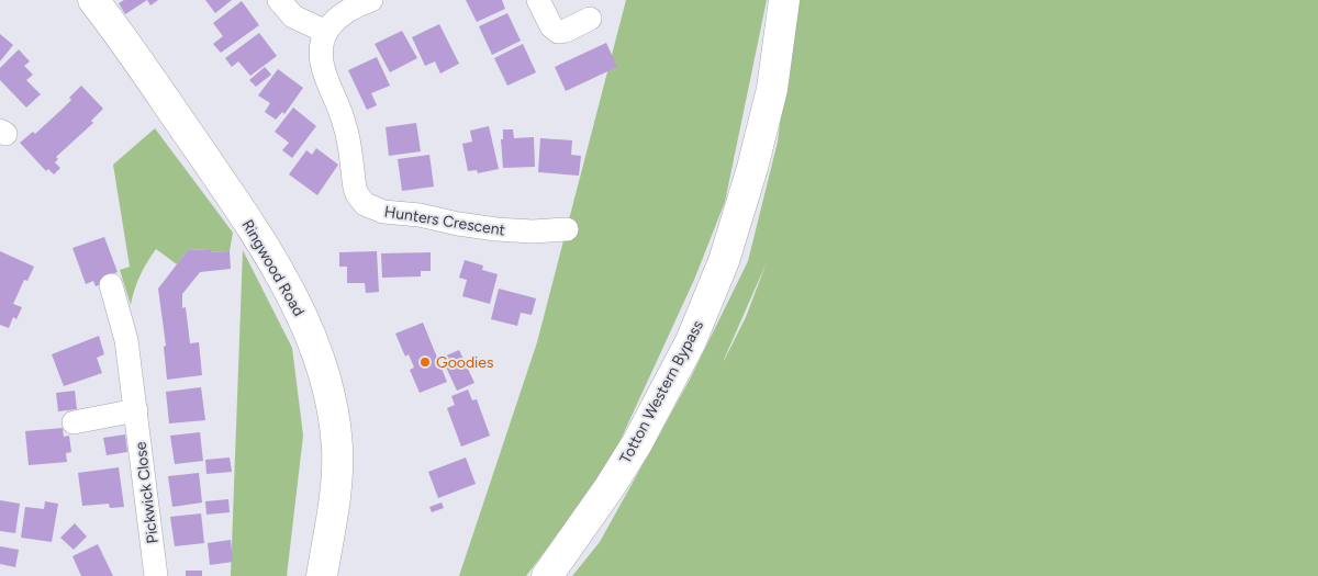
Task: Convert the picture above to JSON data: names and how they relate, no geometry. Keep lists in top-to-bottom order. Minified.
{"streets":{"main road":["Ringwood Road","Totton Western Bypass"],"street":["Hunters Crescent","Pickwick Close"]},"places":["Goodies"]}
